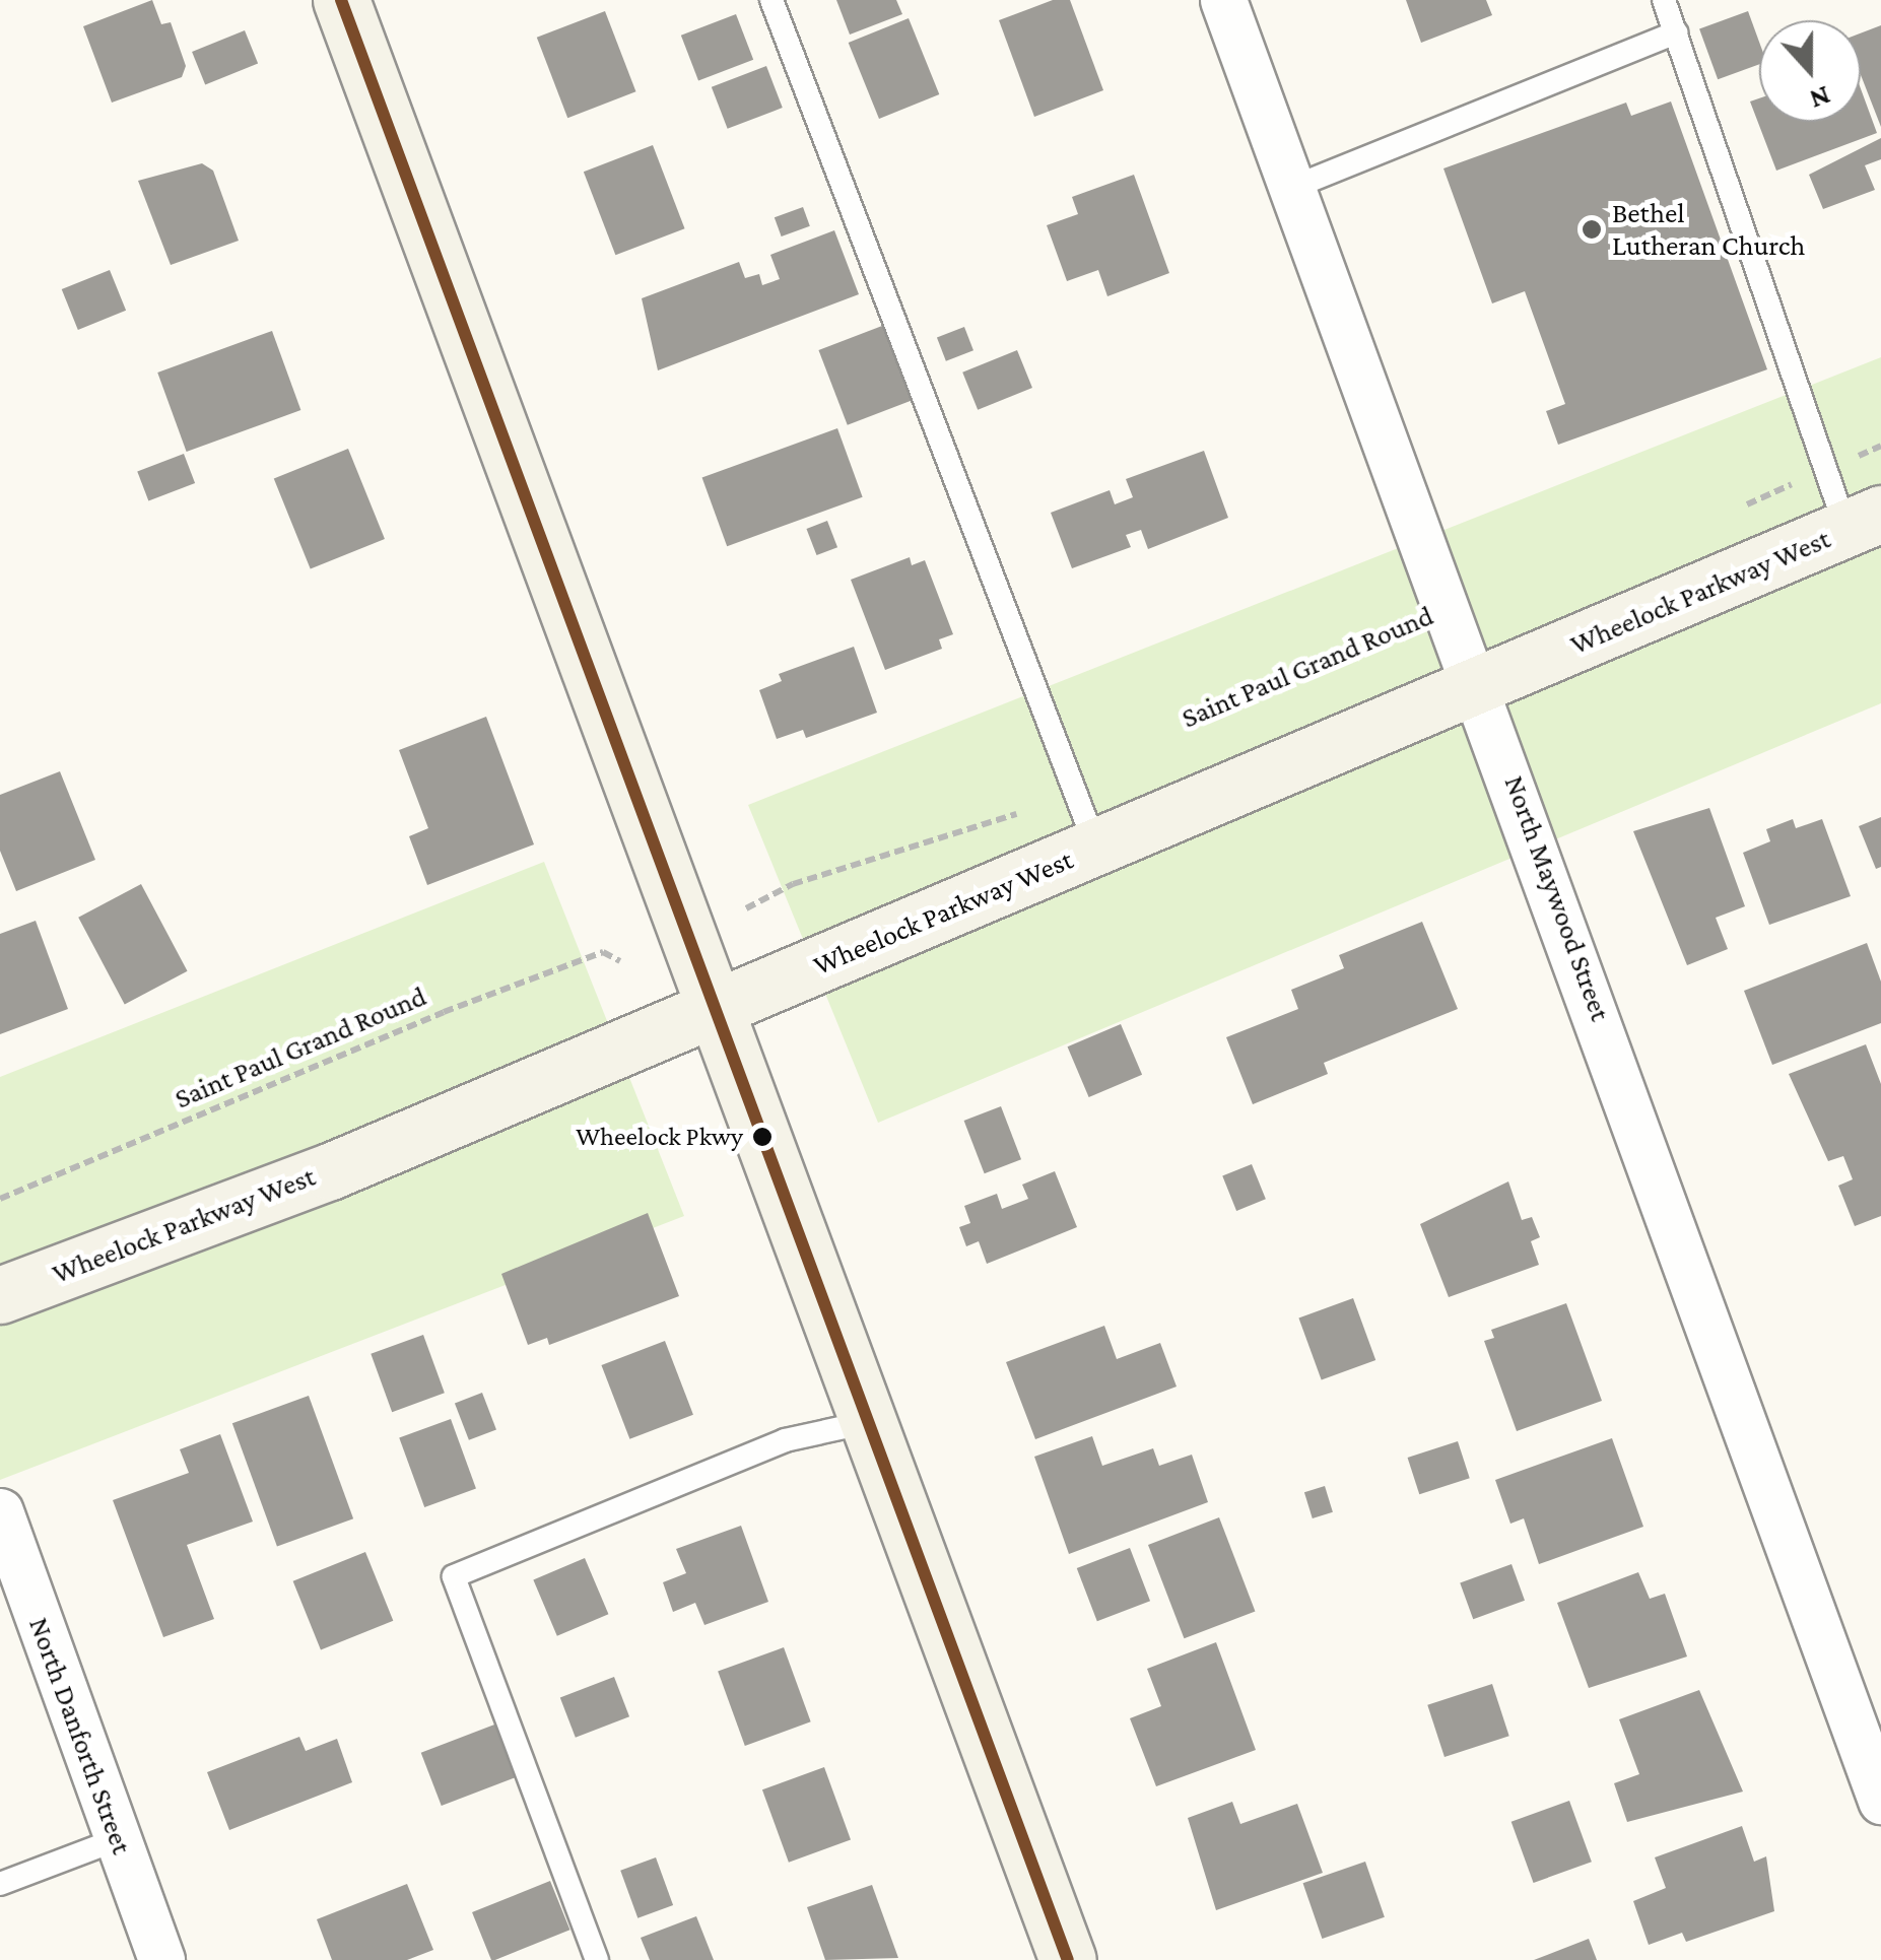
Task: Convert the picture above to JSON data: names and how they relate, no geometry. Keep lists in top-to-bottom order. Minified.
{"streets":{"main road":["Wheelock Parkway West"],"street":["North Maywood Street","North Danforth Street"],"path":["Saint Paul Grand Round"]},"crossings":[["Wheelock Parkway West","North Maywood Street"]],"places":["Bethel Lutheran Church","Wheelock Pkwy"],"north":"bottom"}
